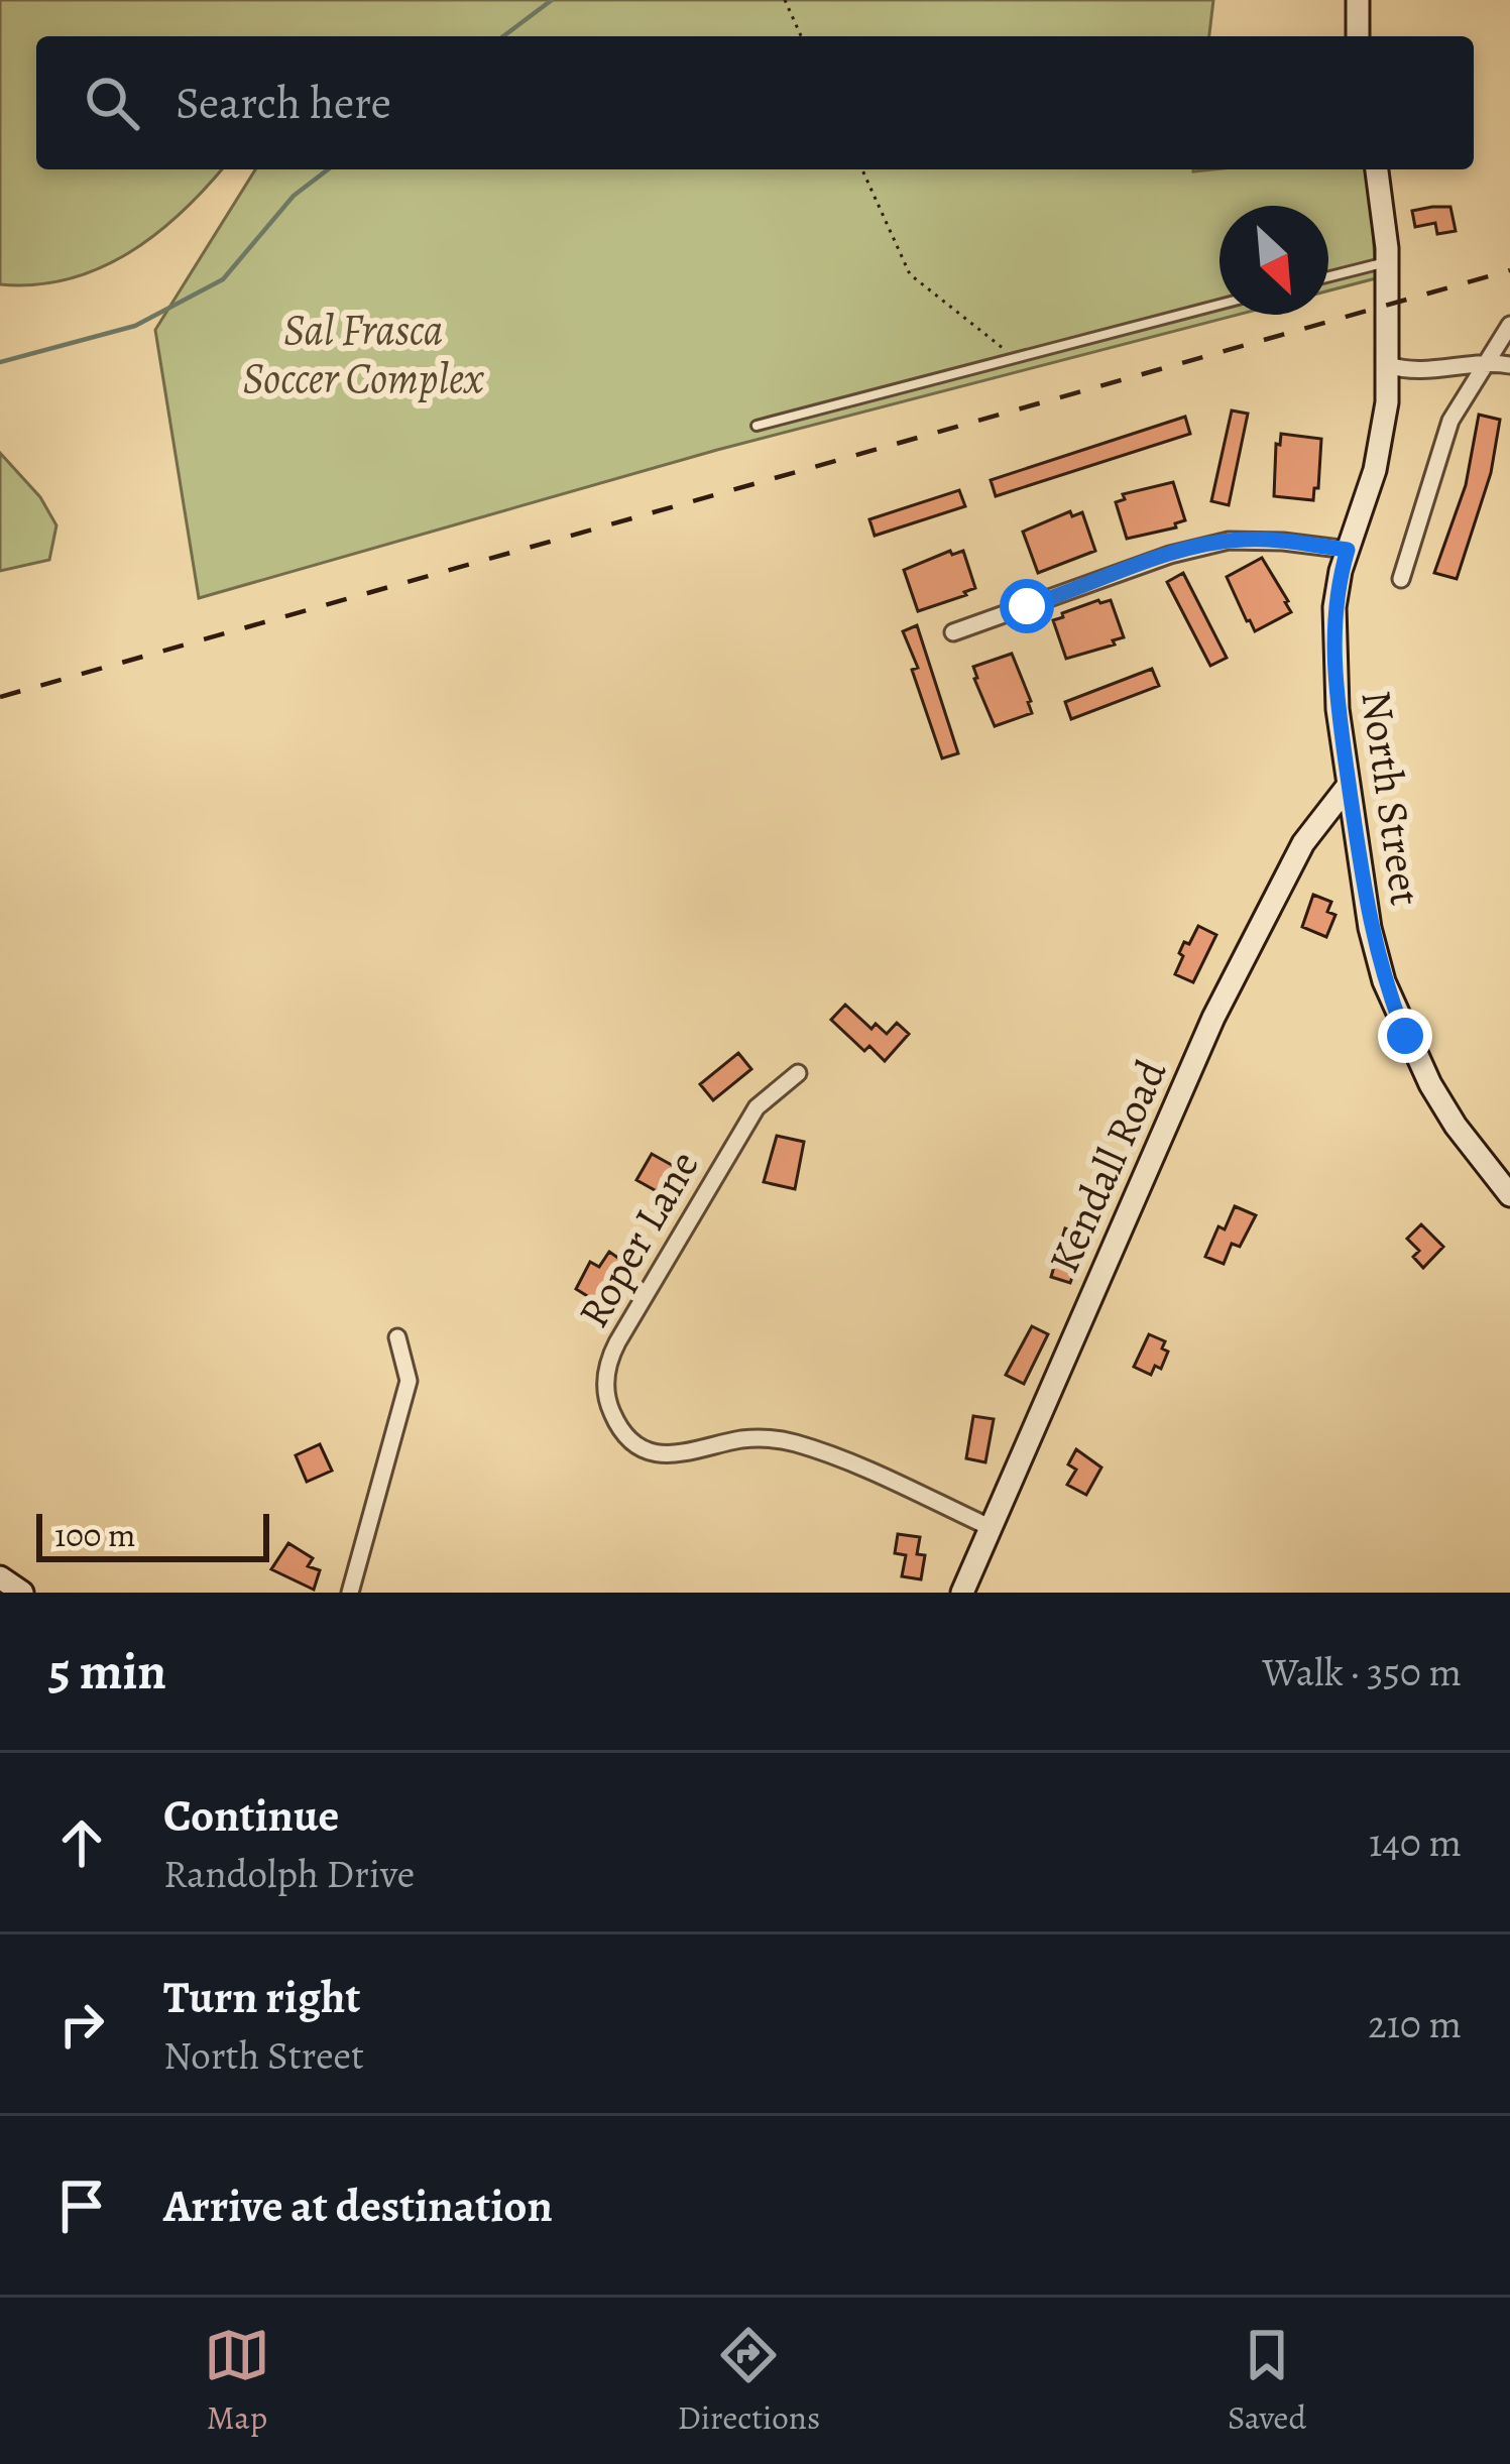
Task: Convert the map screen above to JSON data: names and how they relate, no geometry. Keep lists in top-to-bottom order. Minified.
{"streets":{"main road":["North Street","Kendall Road"],"street":["Roper Lane"]},"crossings":[["North Street","Kendall Road"],["Kendall Road","Roper Lane"]],"parks":["Sal Frasca Soccer Complex"],"scale_bar":"100 m","north":"bottom right","page":{"search":"Search here","scale":"100 m","heading":["5 min","Walk · 350 m"],"list":[["Continue","Randolph Drive","140 m"],["Turn right","North Street","210 m"],"Arrive at destination"],"nav":["Map","Directions","Saved"]}}
